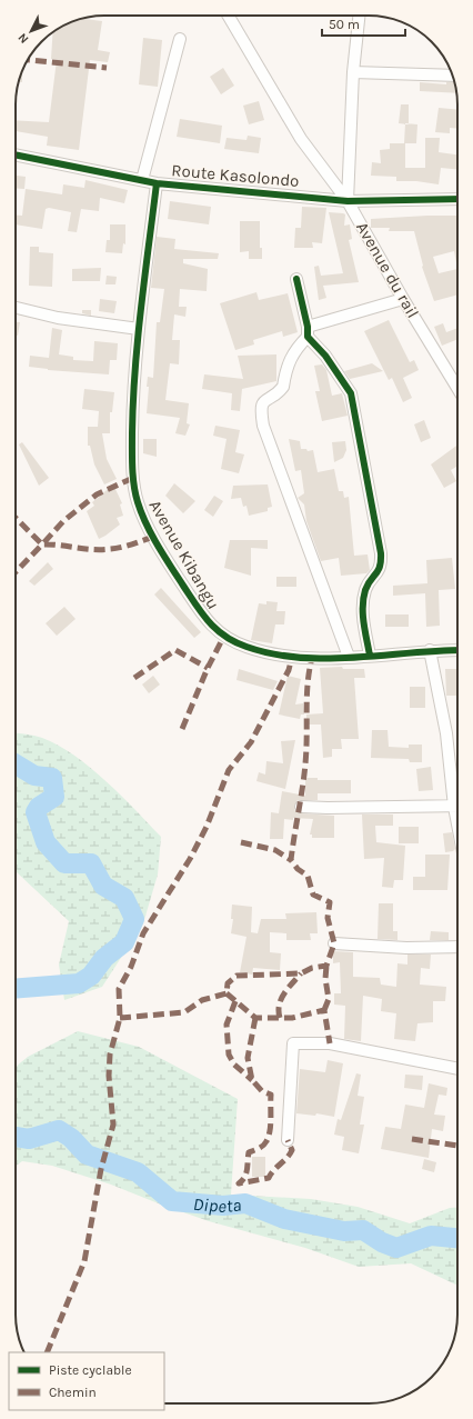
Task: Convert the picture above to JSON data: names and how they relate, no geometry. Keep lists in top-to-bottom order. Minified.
{"streets":{"street":["Route Kasolondo","Avenue du rail","Avenue Kibangu"]},"crossings":[["Route Kasolondo","Avenue du rail"],["Route Kasolondo","Avenue Kibangu"]],"water":["Dipeta"],"legend":["Piste cyclable","Chemin"],"scale_bar":"50 m","north":"bottom left"}
